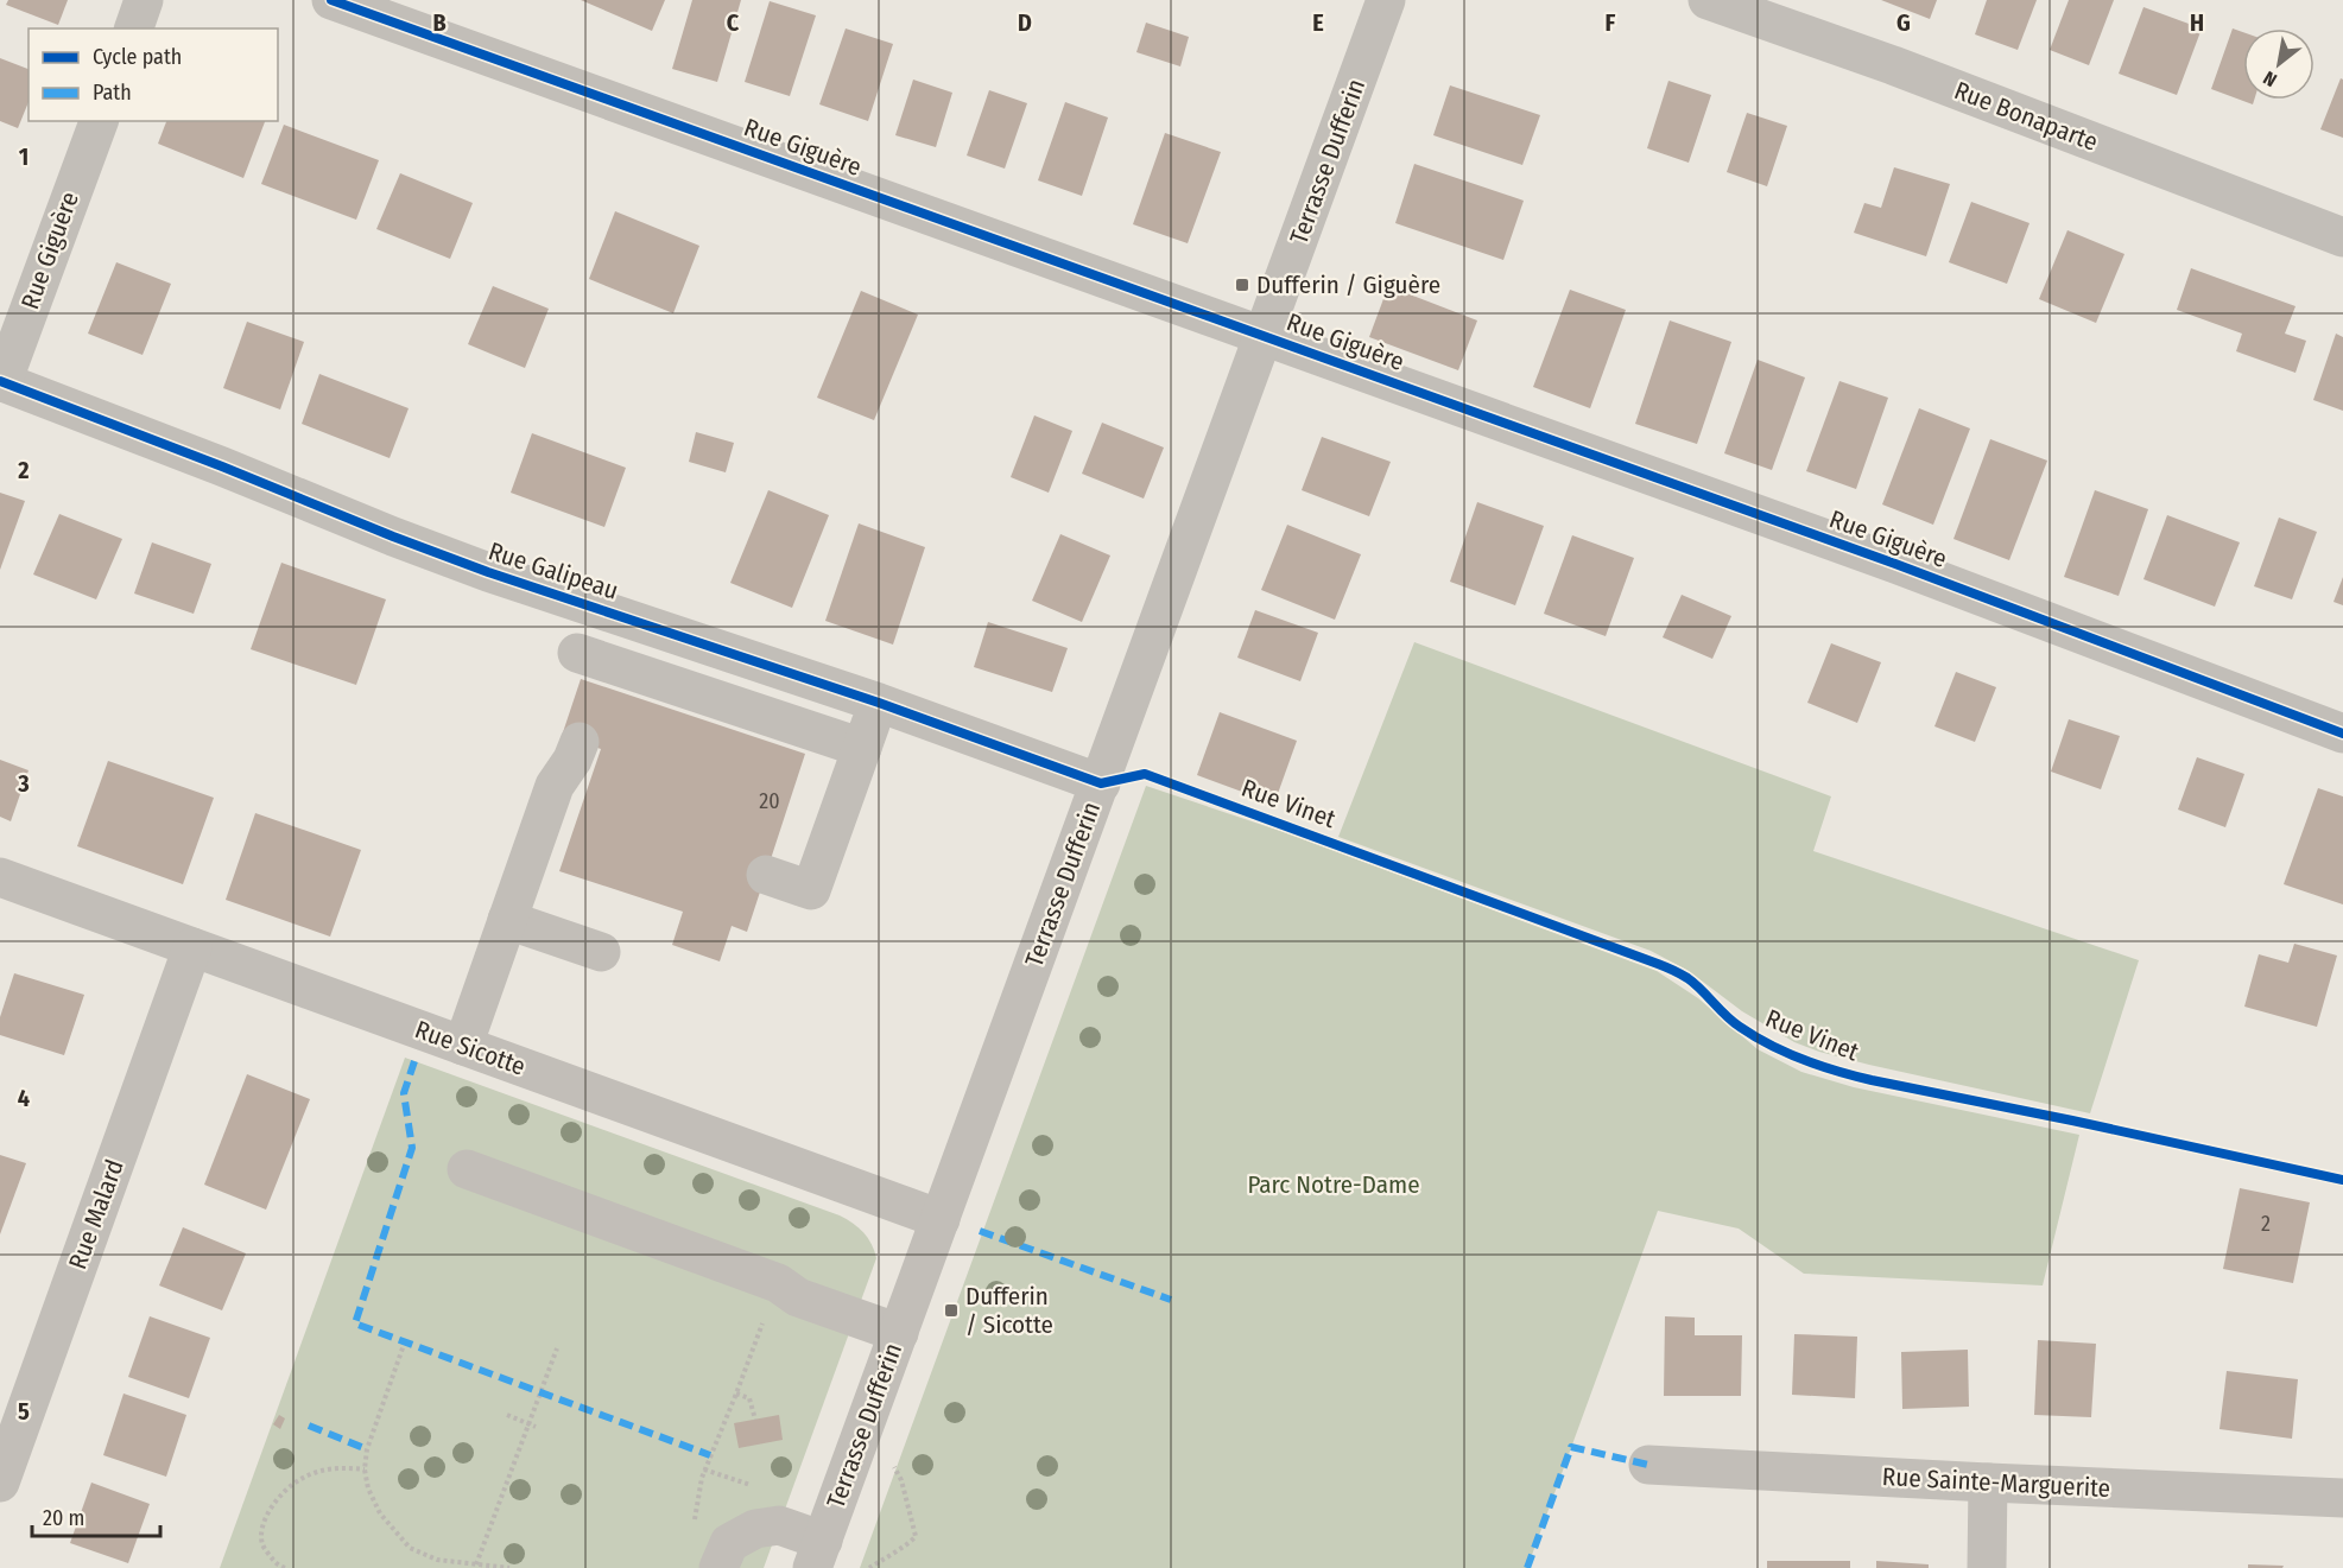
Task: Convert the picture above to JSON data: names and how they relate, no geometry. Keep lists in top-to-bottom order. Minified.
{"streets":{"street":["Rue Bonaparte","Rue Giguère","Terrasse Dufferin","Rue Galipeau","Rue Sicotte","Rue Malard","Rue Sainte-Marguerite"],"cycle path":["Rue Vinet"]},"crossings":[["Rue Giguère","Terrasse Dufferin"],["Rue Giguère","Rue Galipeau"],["Terrasse Dufferin","Rue Galipeau"],["Terrasse Dufferin","Rue Sicotte"],["Rue Sicotte","Rue Malard"]],"parks":["Parc Notre-Dame"],"places":{"transit":["Dufferin / Giguère","Dufferin / Sicotte"]},"house_numbers":["20","2"],"legend":["Cycle path","Path"],"scale_bar":"20 m","north":"bottom left","grid":{"columns":["B","C","D","E","F","G","H"],"rows":["1","2","3","4","5"]}}
